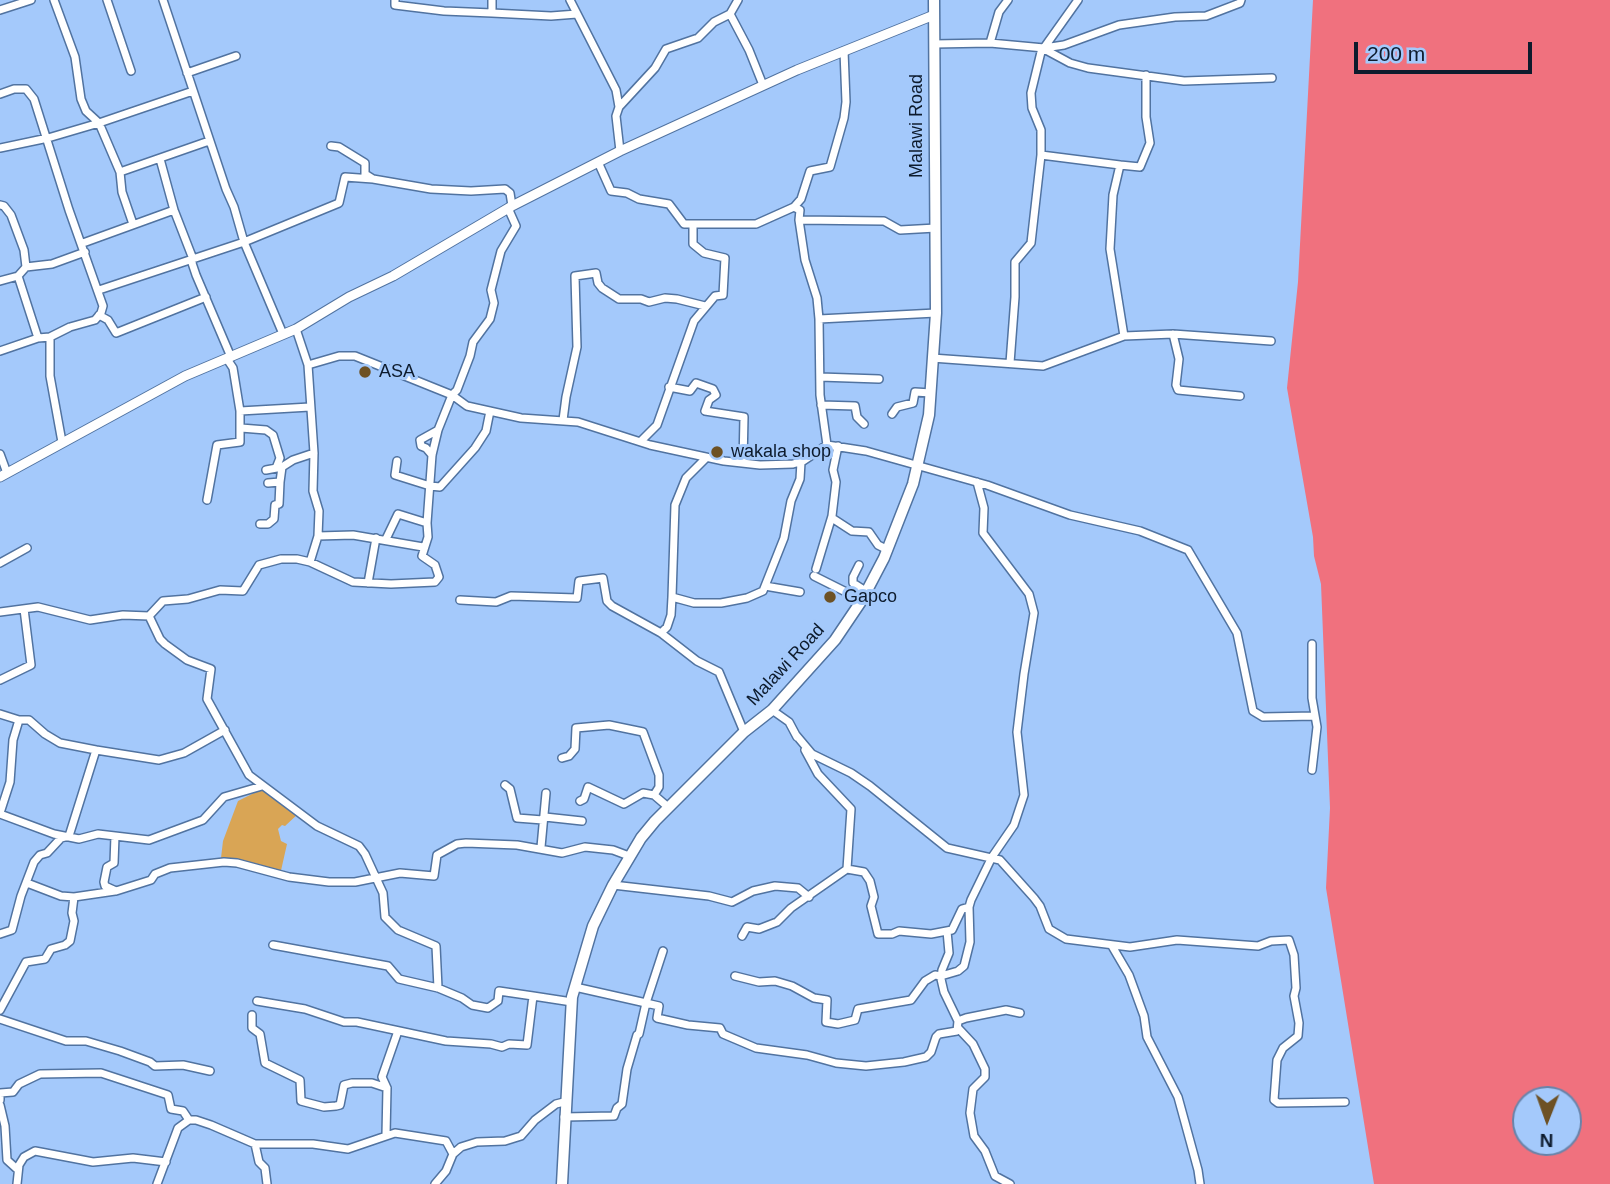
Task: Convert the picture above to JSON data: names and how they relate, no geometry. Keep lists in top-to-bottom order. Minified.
{"streets":{"main road":["Malawi Road"]},"places":["ASA","wakala shop","Gapco"],"scale_bar":"200 m","north":"bottom"}
